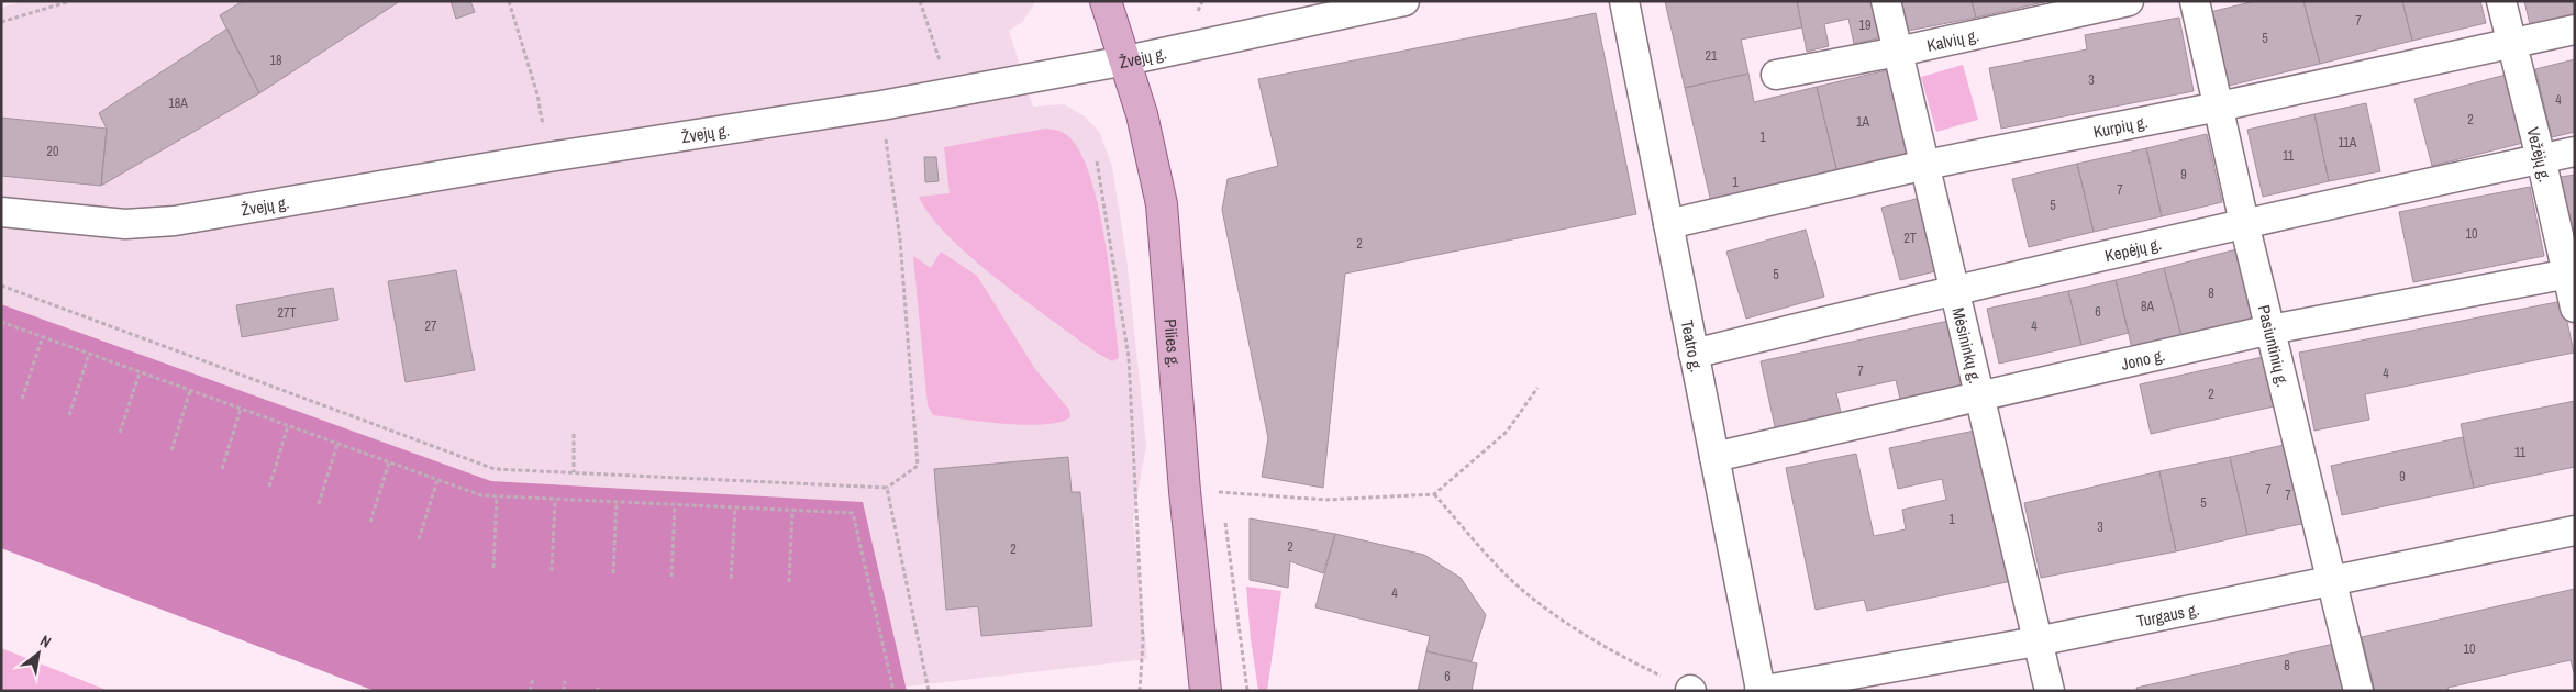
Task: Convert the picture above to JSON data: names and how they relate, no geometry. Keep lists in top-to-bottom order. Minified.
{"streets":{"main road":["Pilies g."],"street":["Kalvių g.","Žvejų g.","Kurpių g.","Vežėjų g.","Kepėjų g.","Teatro g.","Mėsininkų g.","Pasiuntinių g.","Jono g.","Turgaus g."]},"crossings":[["Kalvių g.","Mėsininkų g."],["Žvejų g.","Pilies g."],["Kurpių g.","Vežėjų g."],["Kurpių g.","Teatro g."],["Kurpių g.","Mėsininkų g."],["Kurpių g.","Pasiuntinių g."],["Vežėjų g.","Kepėjų g."],["Vežėjų g.","Jono g."],["Kepėjų g.","Teatro g."],["Kepėjų g.","Mėsininkų g."],["Kepėjų g.","Pasiuntinių g."],["Teatro g.","Jono g."],["Teatro g.","Turgaus g."],["Mėsininkų g.","Jono g."],["Mėsininkų g.","Turgaus g."],["Pasiuntinių g.","Jono g."],["Pasiuntinių g.","Turgaus g."]],"house_numbers":["7","19","5","21","18","3","4","18A","2","1A","1","11A","20","11","9","1","7","5","10","2T","2","5","8","8A","6","27T","27","4","7","4","2","11","9","7","7","5","1","3","2","2","4","10","8","6"],"north":"top right"}
